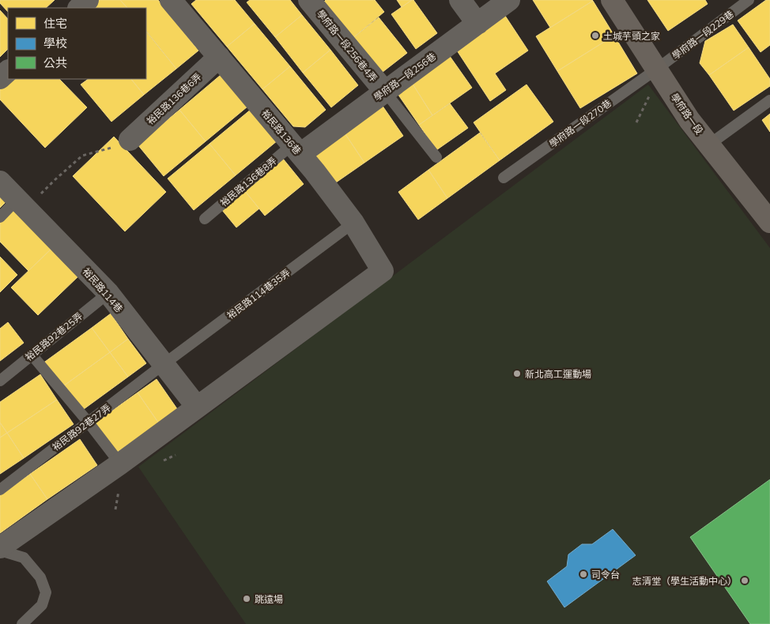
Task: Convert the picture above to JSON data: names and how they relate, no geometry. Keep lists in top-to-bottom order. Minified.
{"streets":{"street":["學府路一段256巷4弄","學府路一段256巷","裕民路136巷6弄","學府路一段","裕民路136巷","裕民路114巷"],"lane":["學府路一段229巷","學府路一段270巷","裕民路136巷8弄","裕民路114巷35弄","裕民路92巷25弄","裕民路92巷27弄"]},"crossings":[["學府路一段229巷","學府路一段"],["學府路一段229巷","學府路一段270巷"],["學府路一段256巷4弄","學府路一段256巷"],["學府路一段256巷","裕民路136巷"],["學府路一段256巷","裕民路136巷8弄"],["裕民路136巷6弄","裕民路136巷"],["學府路一段","學府路一段270巷"],["裕民路136巷","裕民路136巷8弄"],["裕民路136巷","裕民路114巷"],["裕民路136巷","裕民路114巷35弄"],["裕民路114巷","裕民路114巷35弄"],["裕民路114巷","裕民路92巷25弄"],["裕民路114巷","裕民路92巷27弄"],["裕民路114巷35弄","裕民路92巷27弄"]],"places":["土城芋頭之家","新北高工運動場","司令台","志清堂（學生活動中心）","跳遠場"],"legend":["住宅","學校","公共"]}
